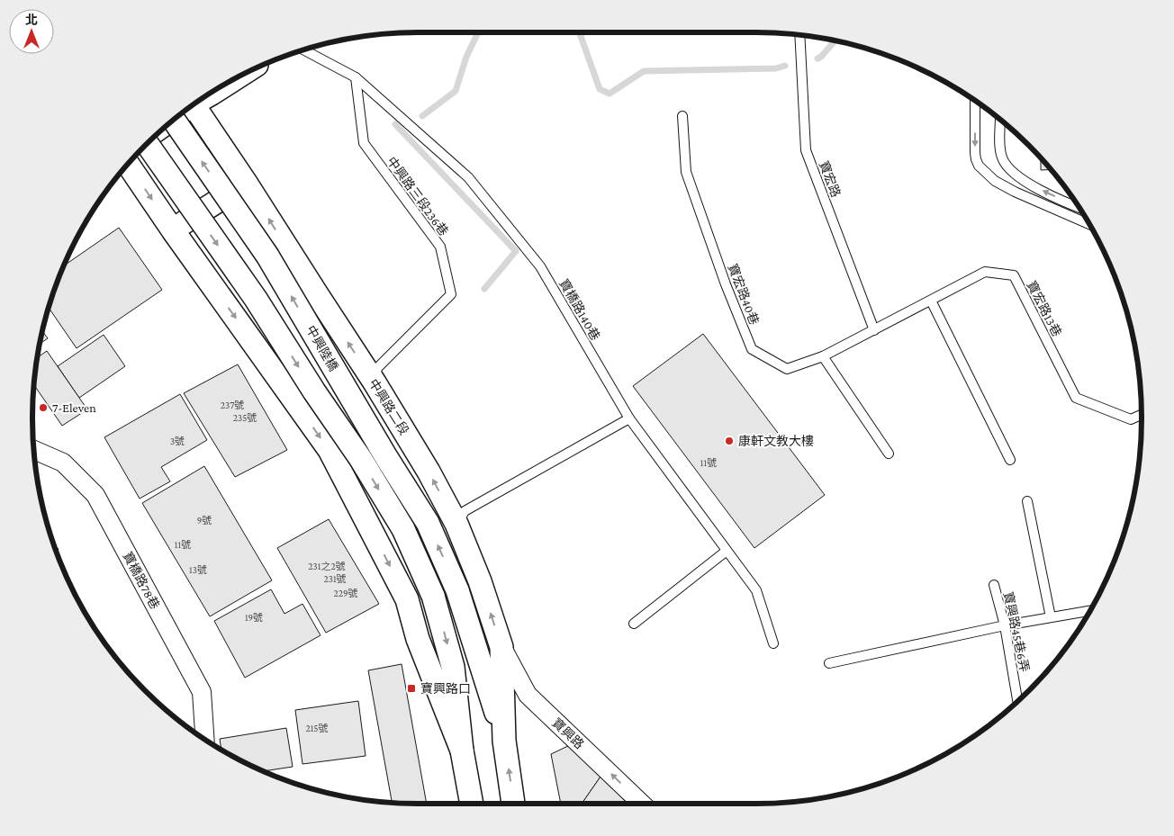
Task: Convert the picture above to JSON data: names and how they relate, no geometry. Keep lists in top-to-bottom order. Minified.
{"streets":{"street":["中興陸橋","中興路二段","寶橋路78巷","寶興路"],"lane":["寶宏路","中興路三段236巷","寶宏路40巷","寶宏路13巷","寶橋路140巷","寶興路45巷6弄"]},"crossings":[["寶宏路","寶宏路40巷"],["寶宏路","寶宏路13巷"],["中興路三段236巷","寶橋路140巷"],["中興路三段236巷","中興路二段"],["寶宏路40巷","寶宏路13巷"],["中興陸橋","中興路二段"],["中興路二段","寶興路"]],"places":{"other":["7-Eleven","康軒文教大樓"],"transit":["寶興路口"]},"house_numbers":["237號","235號","3號","11號","9號","11號","231之2號","13號","231號","229號","19號","215號"],"north":"top"}
